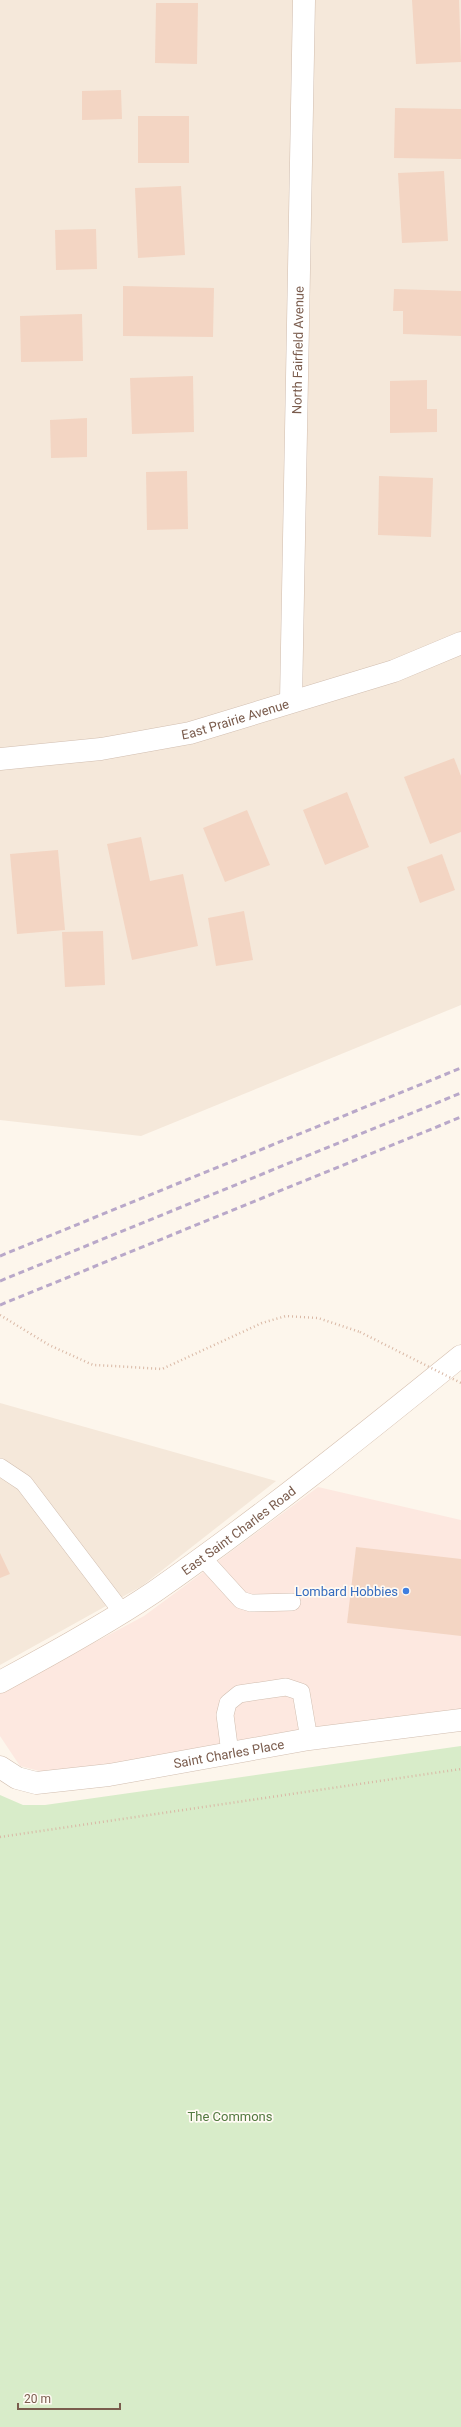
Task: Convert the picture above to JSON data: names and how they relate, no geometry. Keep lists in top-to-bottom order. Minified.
{"streets":{"street":["North Fairfield Avenue","East Prairie Avenue","East Saint Charles Road","Saint Charles Place"]},"crossings":[["North Fairfield Avenue","East Prairie Avenue"]],"parks":["The Commons"],"places":["Lombard Hobbies"],"scale_bar":"20 m"}
